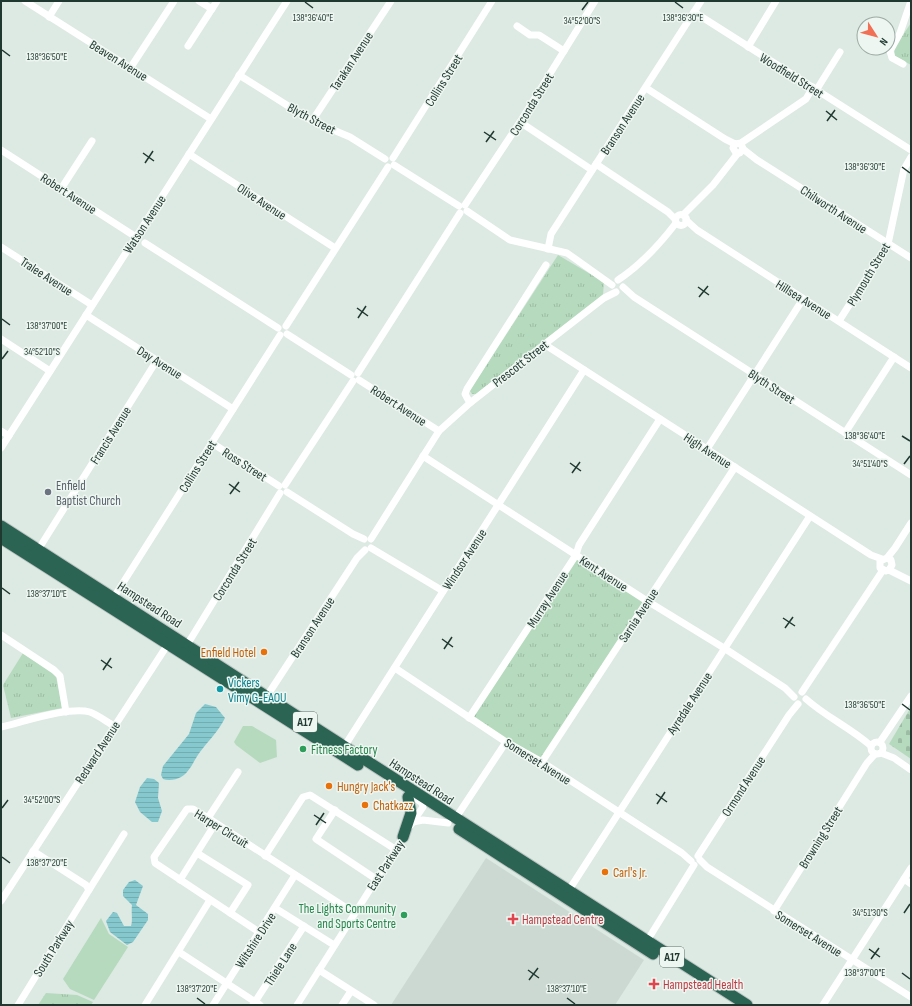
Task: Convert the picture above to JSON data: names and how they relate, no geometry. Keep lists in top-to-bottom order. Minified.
{"streets":{"highway":["Hampstead Road","A17"],"street":["Beaven Avenue","Tarakan Avenue","Woodfield Street","Collins Street","Corconda Street","Blyth Street","Branson Avenue","Robert Avenue","Olive Avenue","Chilworth Avenue","Watson Avenue","Plymouth Street","Tralee Avenue","Hillsea Avenue","Day Avenue","Prescott Street","Francis Avenue","High Avenue","Ross Street","Windsor Avenue","Kent Avenue","Murray Avenue","Sarnia Avenue","Ayredale Avenue","Redward Avenue","Somerset Avenue","Ormond Avenue","Harper Circuit","Browning Street","East Parkway","Wiltshire Drive","South Parkway","Thiele Lane"]},"crossings":[["Beaven Avenue","Watson Avenue"],["Tarakan Avenue","Blyth Street"],["Woodfield Street","Branson Avenue"],["Woodfield Street","Prescott Street"],["Collins Street","Blyth Street"],["Collins Street","Robert Avenue"],["Collins Street","Olive Avenue"],["Collins Street","Day Avenue"],["Collins Street","Ross Street"],["Collins Street","Hampstead Road"],["Corconda Street","Blyth Street"],["Corconda Street","Robert Avenue"],["Corconda Street","Hillsea Avenue"],["Corconda Street","Ross Street"],["Corconda Street","Hampstead Road"],["Blyth Street","Branson Avenue"],["Blyth Street","Watson Avenue"],["Blyth Street","Prescott Street"],["Branson Avenue","Robert Avenue"],["Branson Avenue","Chilworth Avenue"],["Branson Avenue","Hillsea Avenue"],["Branson Avenue","Prescott Street"],["Branson Avenue","Ross Street"],["Branson Avenue","Kent Avenue"],["Branson Avenue","Hampstead Road"],["Robert Avenue","Watson Avenue"],["Robert Avenue","Prescott Street"],["Olive Avenue","Watson Avenue"],["Chilworth Avenue","Plymouth Street"],["Chilworth Avenue","Prescott Street"],["Watson Avenue","Tralee Avenue"],["Watson Avenue","Day Avenue"],["Plymouth Street","Hillsea Avenue"],["Hillsea Avenue","Prescott Street"],["Day Avenue","Francis Avenue"],["Prescott Street","High Avenue"],["Francis Avenue","Hampstead Road"],["High Avenue","Windsor Avenue"],["High Avenue","Murray Avenue"],["High Avenue","Sarnia Avenue"],["High Avenue","Ayredale Avenue"],["High Avenue","Ormond Avenue"],["Ross Street","Windsor Avenue"],["Windsor Avenue","Kent Avenue"],["Windsor Avenue","Hampstead Road"],["Windsor Avenue","Somerset Avenue"],["Kent Avenue","Murray Avenue"],["Kent Avenue","Sarnia Avenue"],["Kent Avenue","Ayredale Avenue"],["Kent Avenue","Ormond Avenue"],["Kent Avenue","Browning Street"],["Murray Avenue","Somerset Avenue"],["Hampstead Road","Ayredale Avenue"],["Hampstead Road","Redward Avenue"],["Hampstead Road","Ormond Avenue"],["Hampstead Road","East Parkway"],["Sarnia Avenue","Somerset Avenue"],["Ayredale Avenue","Somerset Avenue"],["Somerset Avenue","Ormond Avenue"],["Somerset Avenue","Browning Street"],["Harper Circuit","East Parkway"],["Harper Circuit","Wiltshire Drive"]],"places":{"other":["Enfield Baptist Church","Enfield Hotel","Vickers Vimy G-EAOU","Fitness Factory","Hungry Jack's","Chatkazz","Carl's Jr.","The Lights Community and Sports Centre"],"health":["Hampstead Centre","Hampstead Health"]},"north":"bottom right","coordinates":["138°36'40\"E","138°36'30\"E","34°52'00\"S","138°36'50\"E","138°37'00\"E","34°52'10\"S","34°51'40\"S","138°37'10\"E","138°37'20\"E","34°51'30\"S"]}
